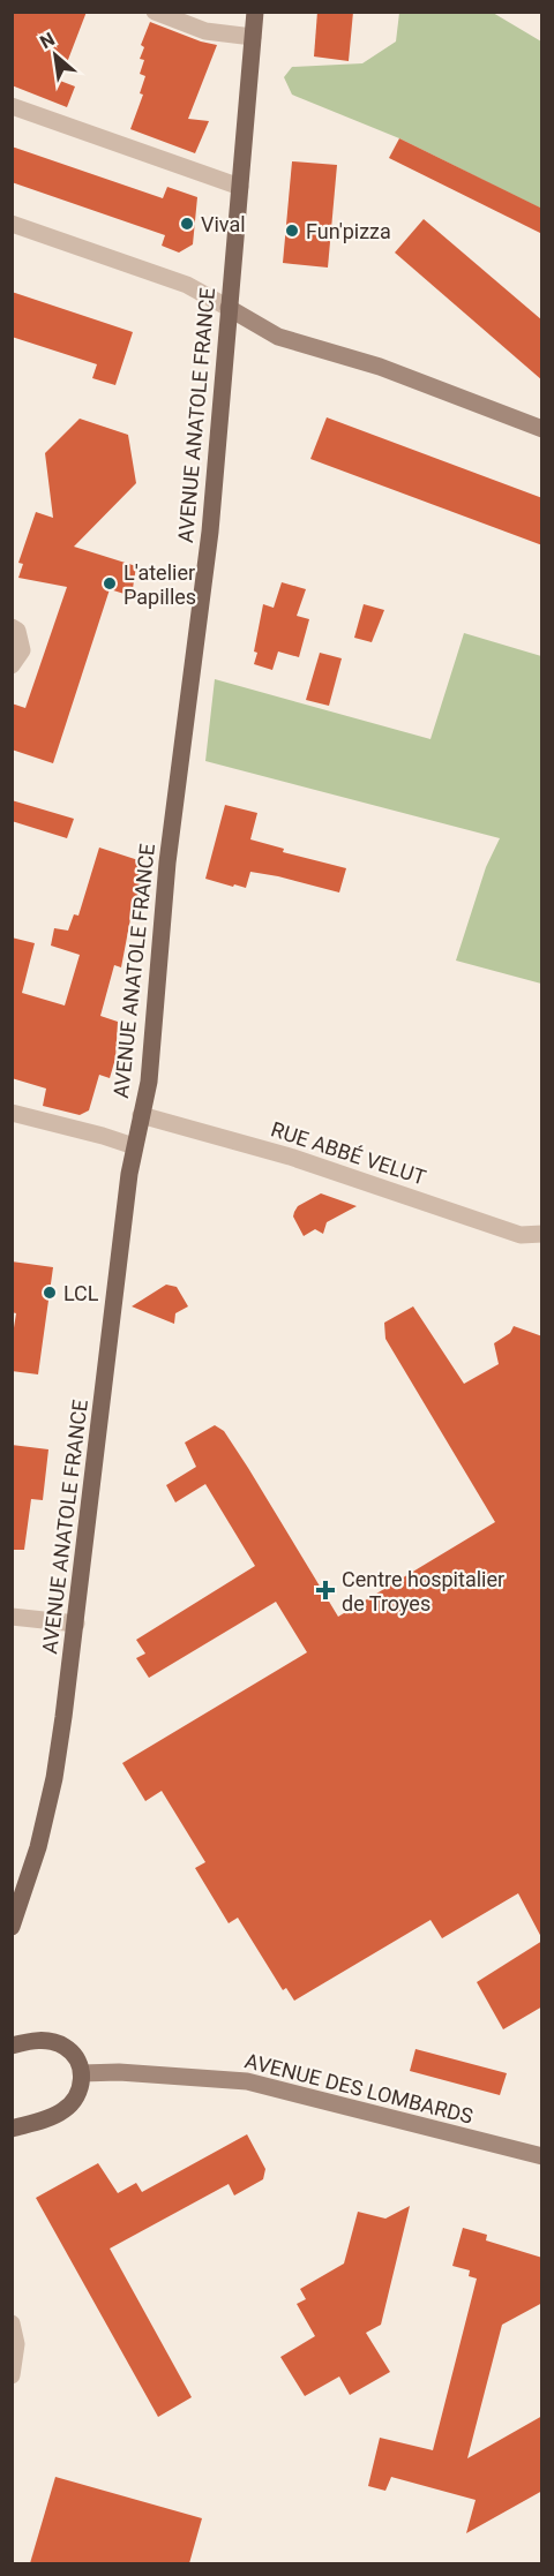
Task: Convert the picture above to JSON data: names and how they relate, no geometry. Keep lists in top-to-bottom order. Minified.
{"streets":{"main road":["AVENUE ANATOLE FRANCE"],"street":["RUE ABBÉ VELUT","AVENUE DES LOMBARDS"]},"crossings":[["AVENUE ANATOLE FRANCE","RUE ABBÉ VELUT"]],"places":{"other":["Vival","Fun'pizza","L'atelier Papilles","LCL"],"health":["Centre hospitalier de Troyes"]},"north":"top left"}
